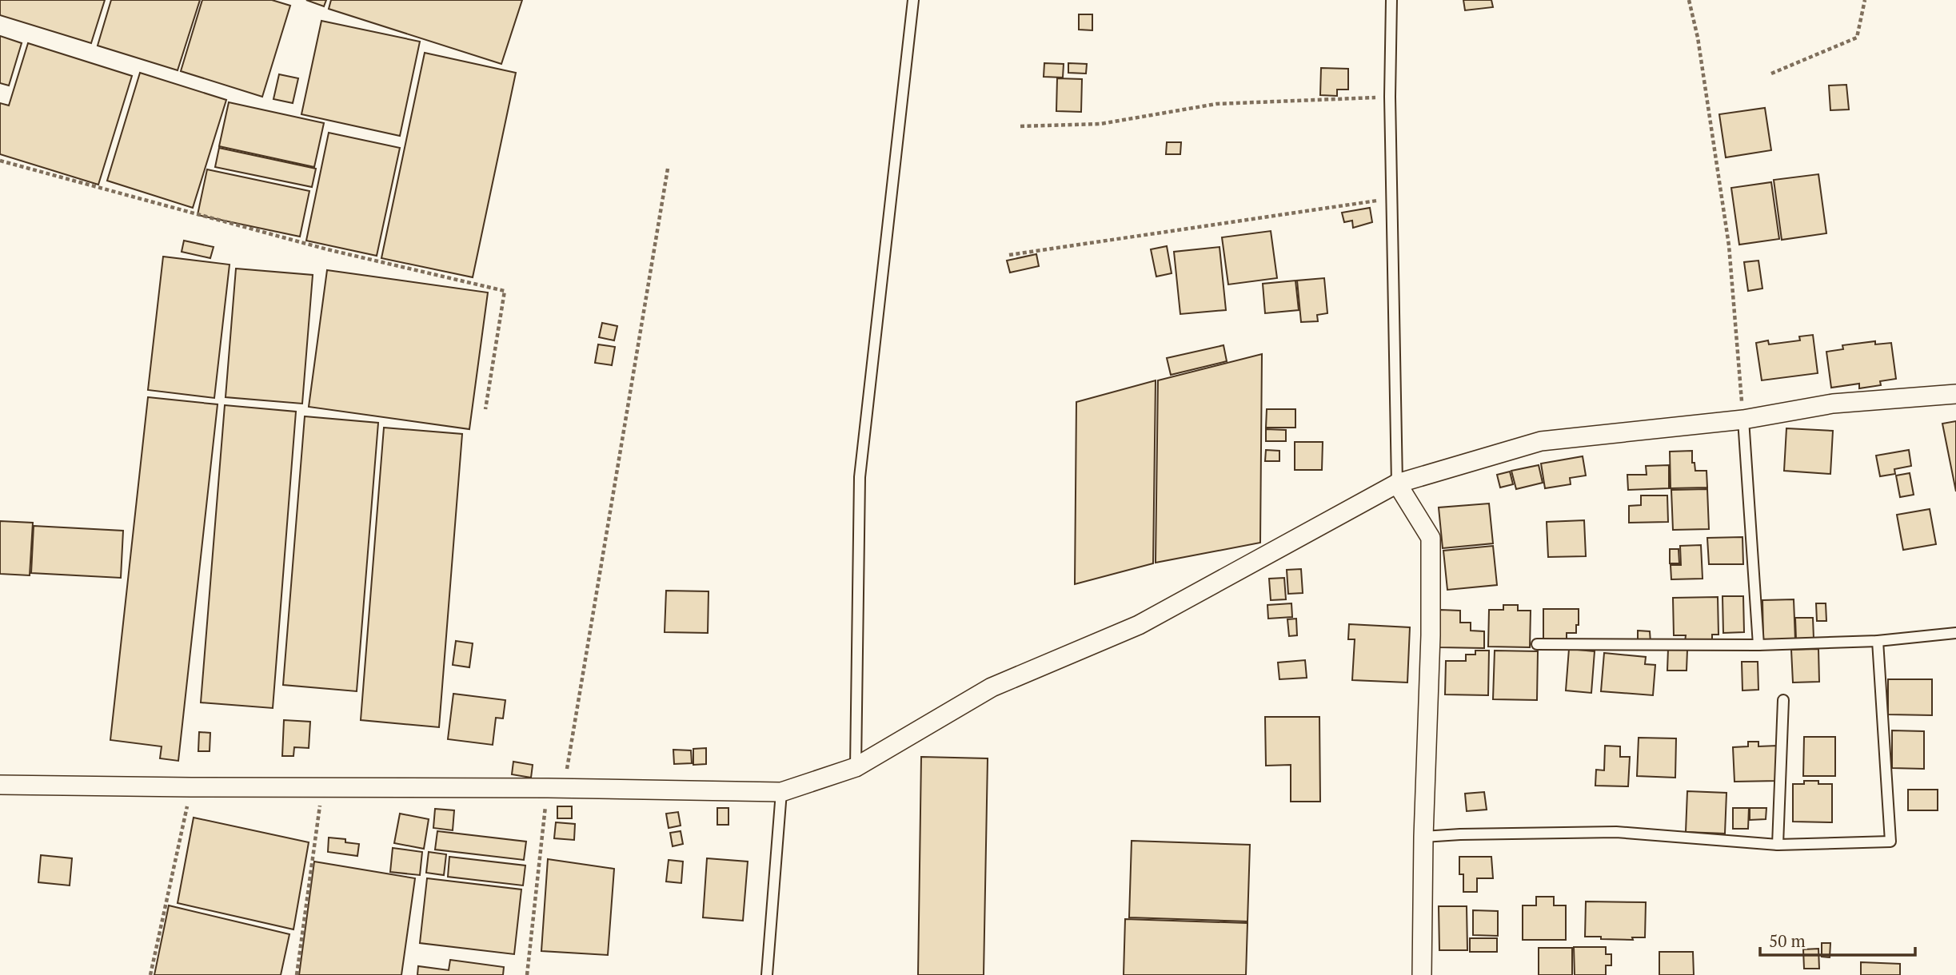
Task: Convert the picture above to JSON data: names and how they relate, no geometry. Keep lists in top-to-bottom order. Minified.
{"scale_bar":"50 m"}
